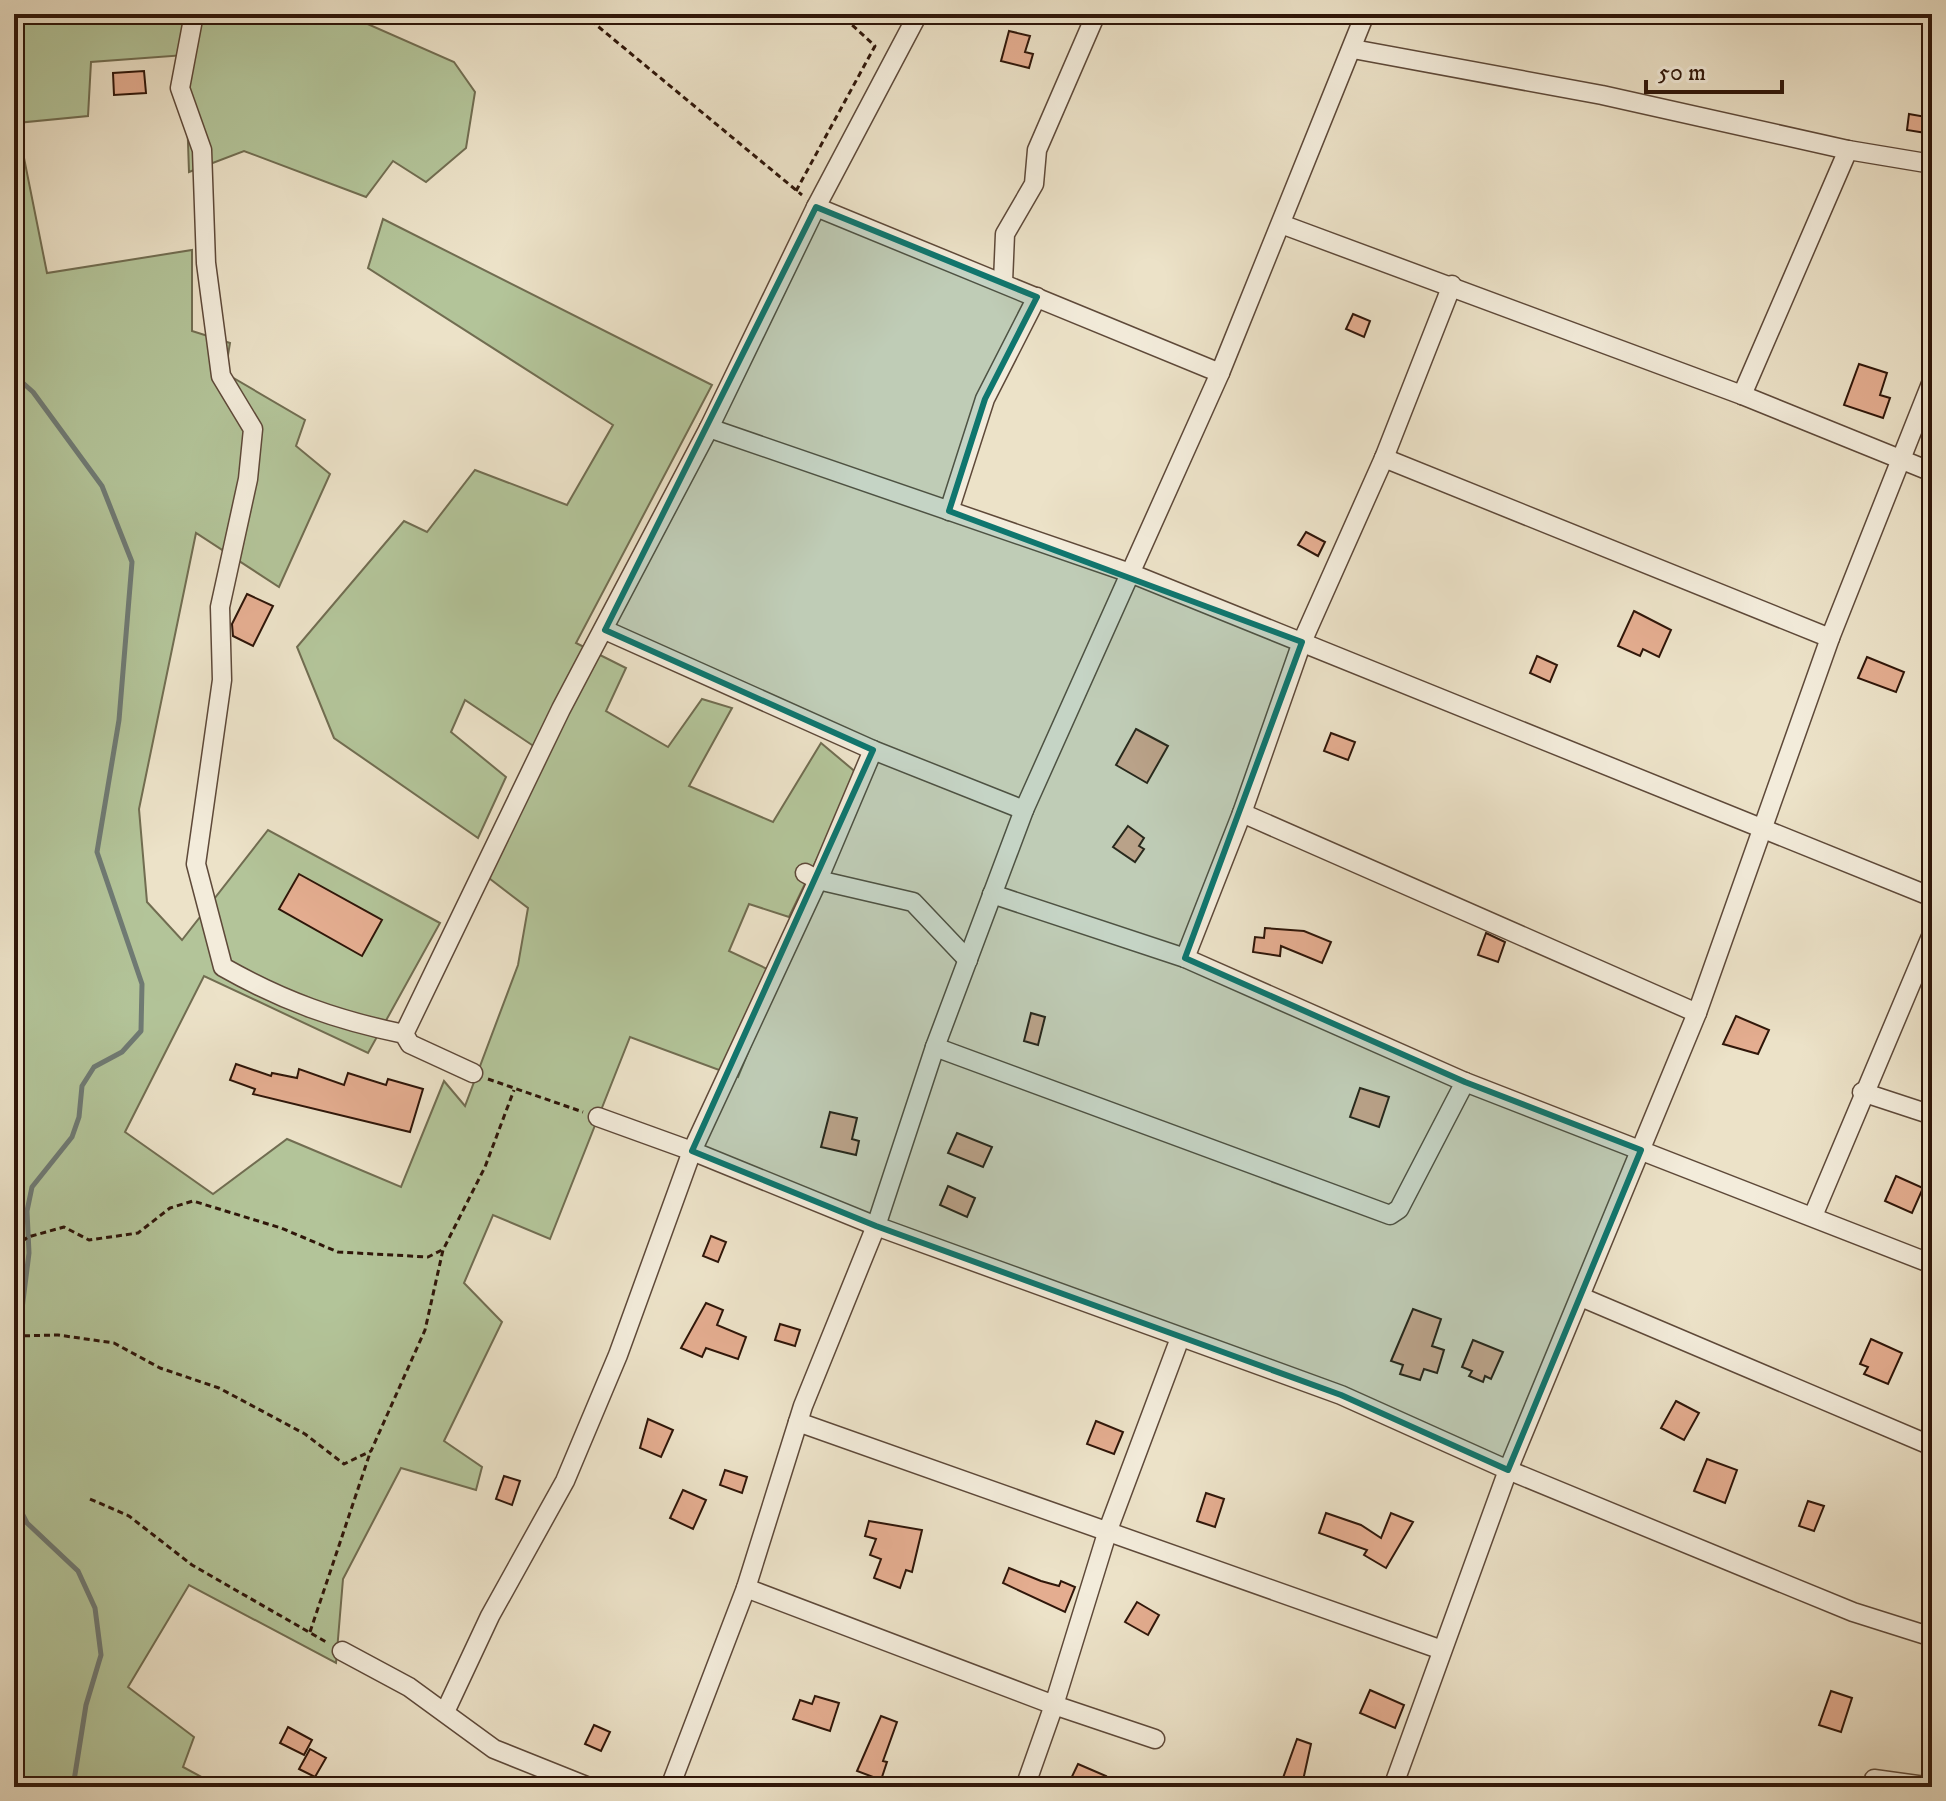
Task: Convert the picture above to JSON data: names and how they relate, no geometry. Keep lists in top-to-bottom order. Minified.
{"scale_bar":"50 m"}
